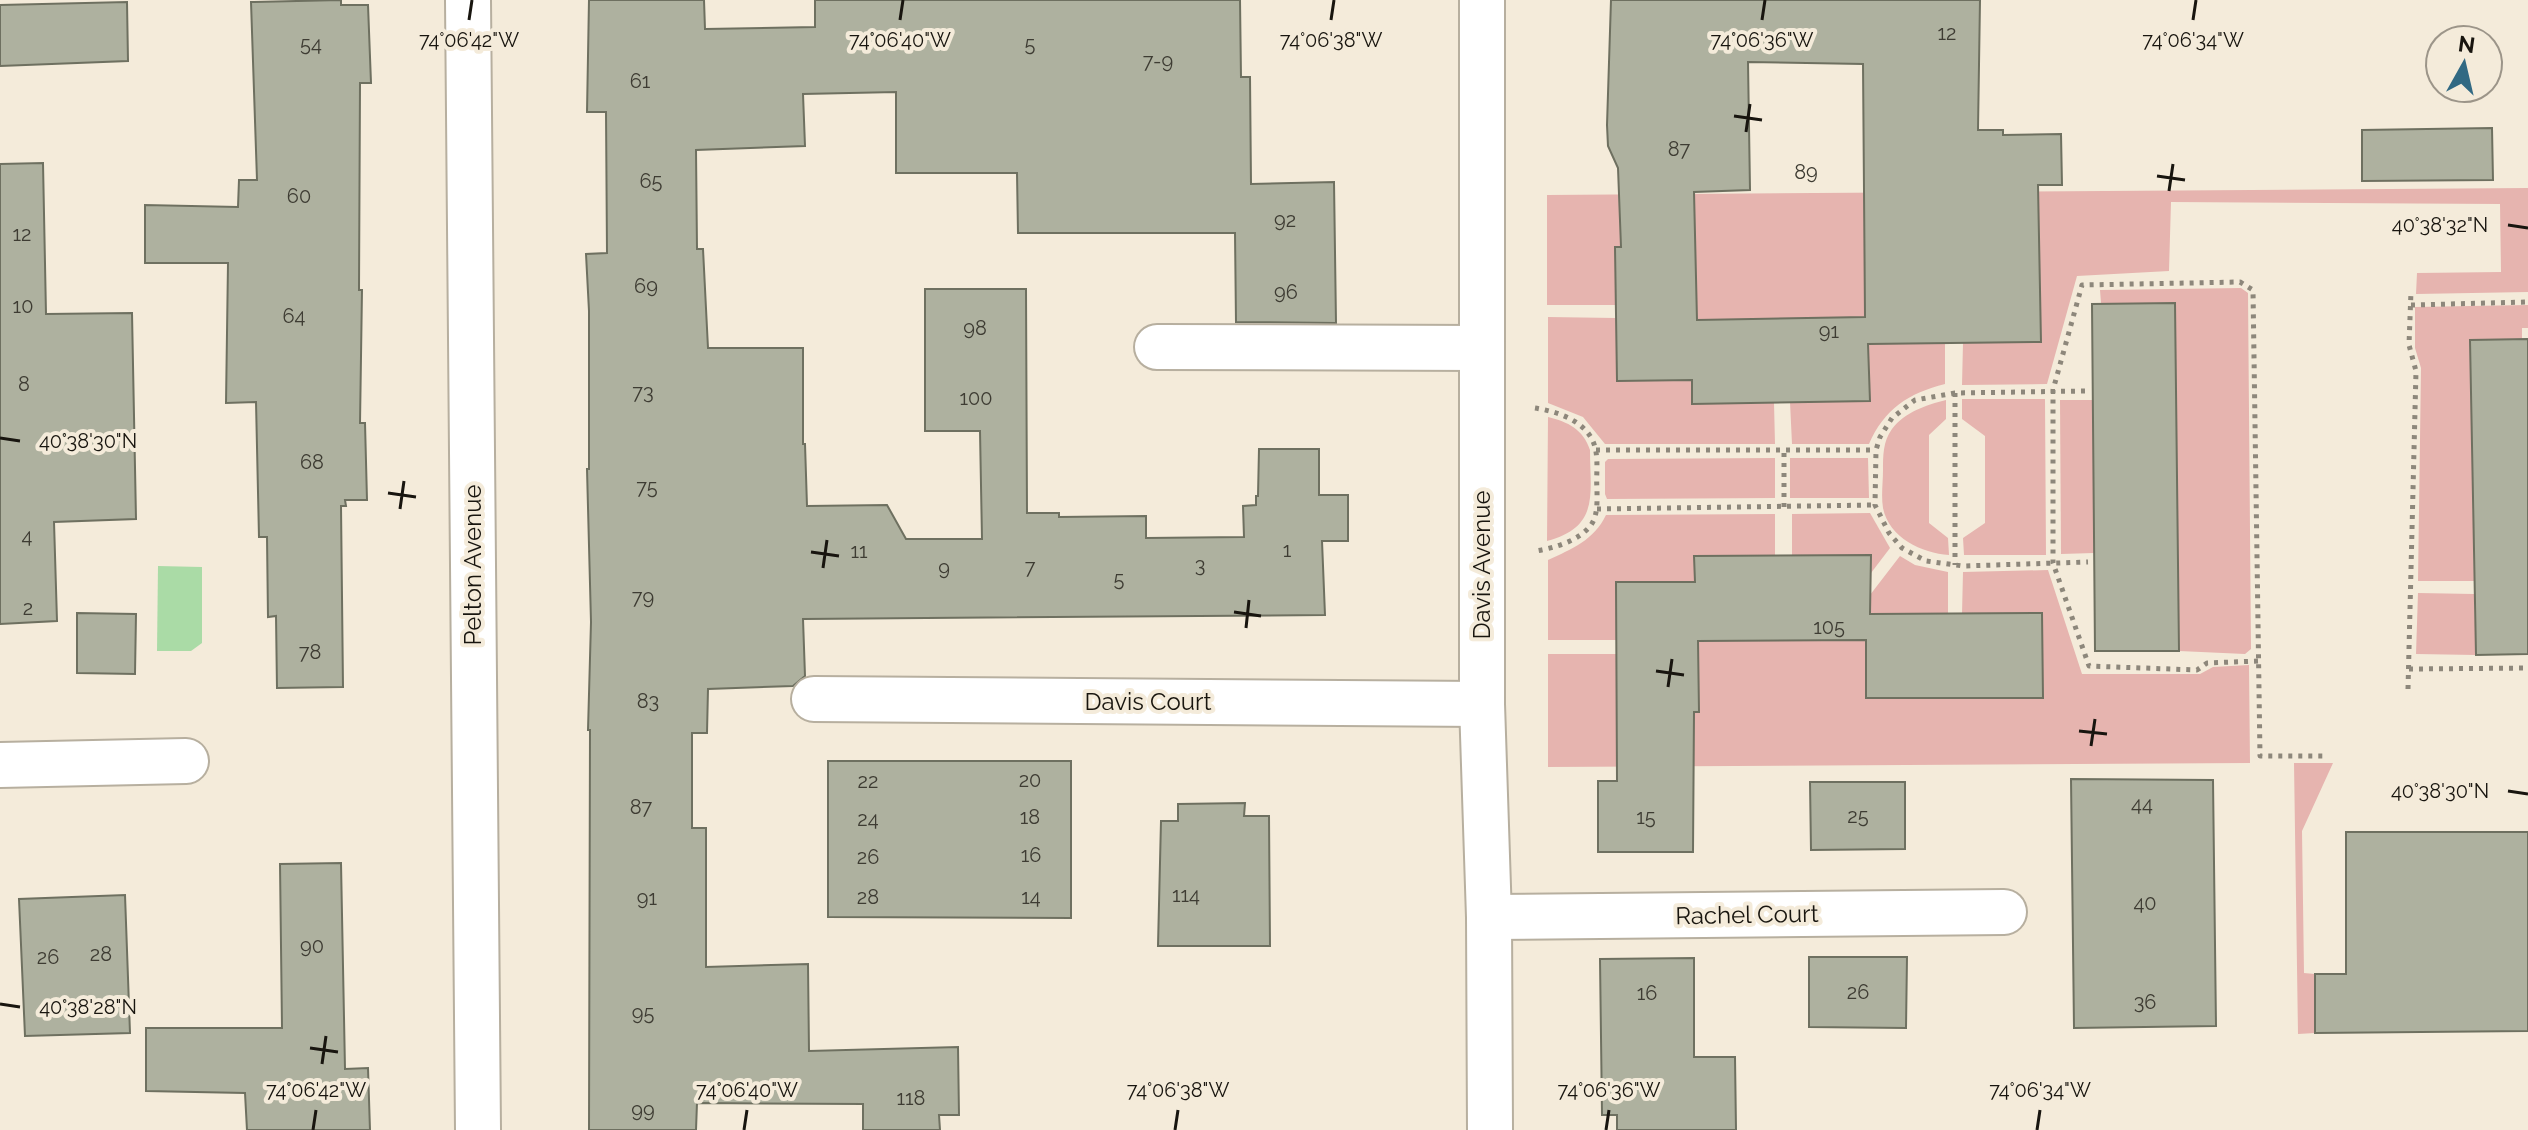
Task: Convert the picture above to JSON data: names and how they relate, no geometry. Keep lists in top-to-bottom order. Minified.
{"streets":{"street":["Pelton Avenue","Davis Avenue","Davis Court","Rachel Court"]},"crossings":[["Davis Avenue","Davis Court"],["Davis Avenue","Rachel Court"]],"house_numbers":["12","54","5","7-9","61","87","89","65","60","92","12","69","96","10","64","98","91","8","73","100","68","75","4","1","11","3","7","9","5","79","2","105","78","83","20","22","44","87","25","18","15","24","16","26","114","28","14","91","40","90","28","26","26","16","36","95","118","99"],"north":"top","coordinates":["74°06'42\"W","74°06'40\"W","74°06'38\"W","74°06'36\"W","74°06'34\"W","40°38'32\"N","40°38'30\"N","40°38'28\"N"]}
